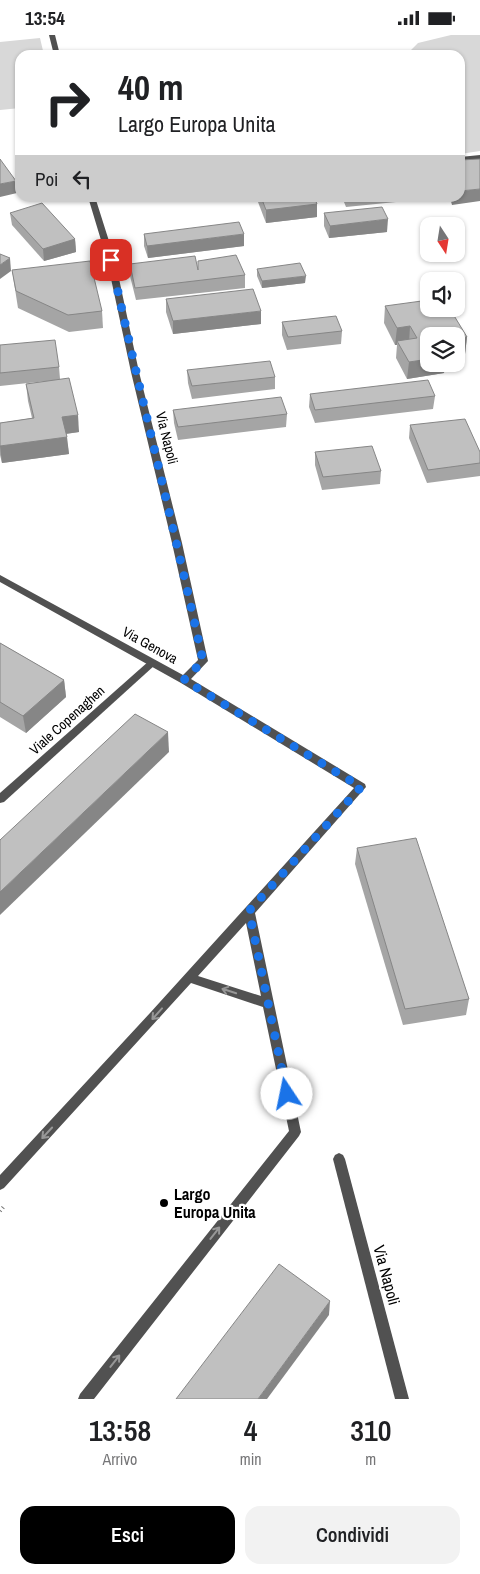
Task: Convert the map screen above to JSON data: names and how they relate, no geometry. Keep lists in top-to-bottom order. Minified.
{"streets":{"street":["Via Napoli","Via Genova","Viale Copenaghen"]},"crossings":[["Via Napoli","Via Genova"],["Via Genova","Viale Copenaghen"]],"places":["Largo Europa Unita"],"north":"bottom","page":{"status":"13:54","turn":["40 m","Largo Europa Unita"],"then":"Poi","eta":["13:58","Arrivo","4","min","310","m"],"buttons":["Esci","Condividi"]}}
